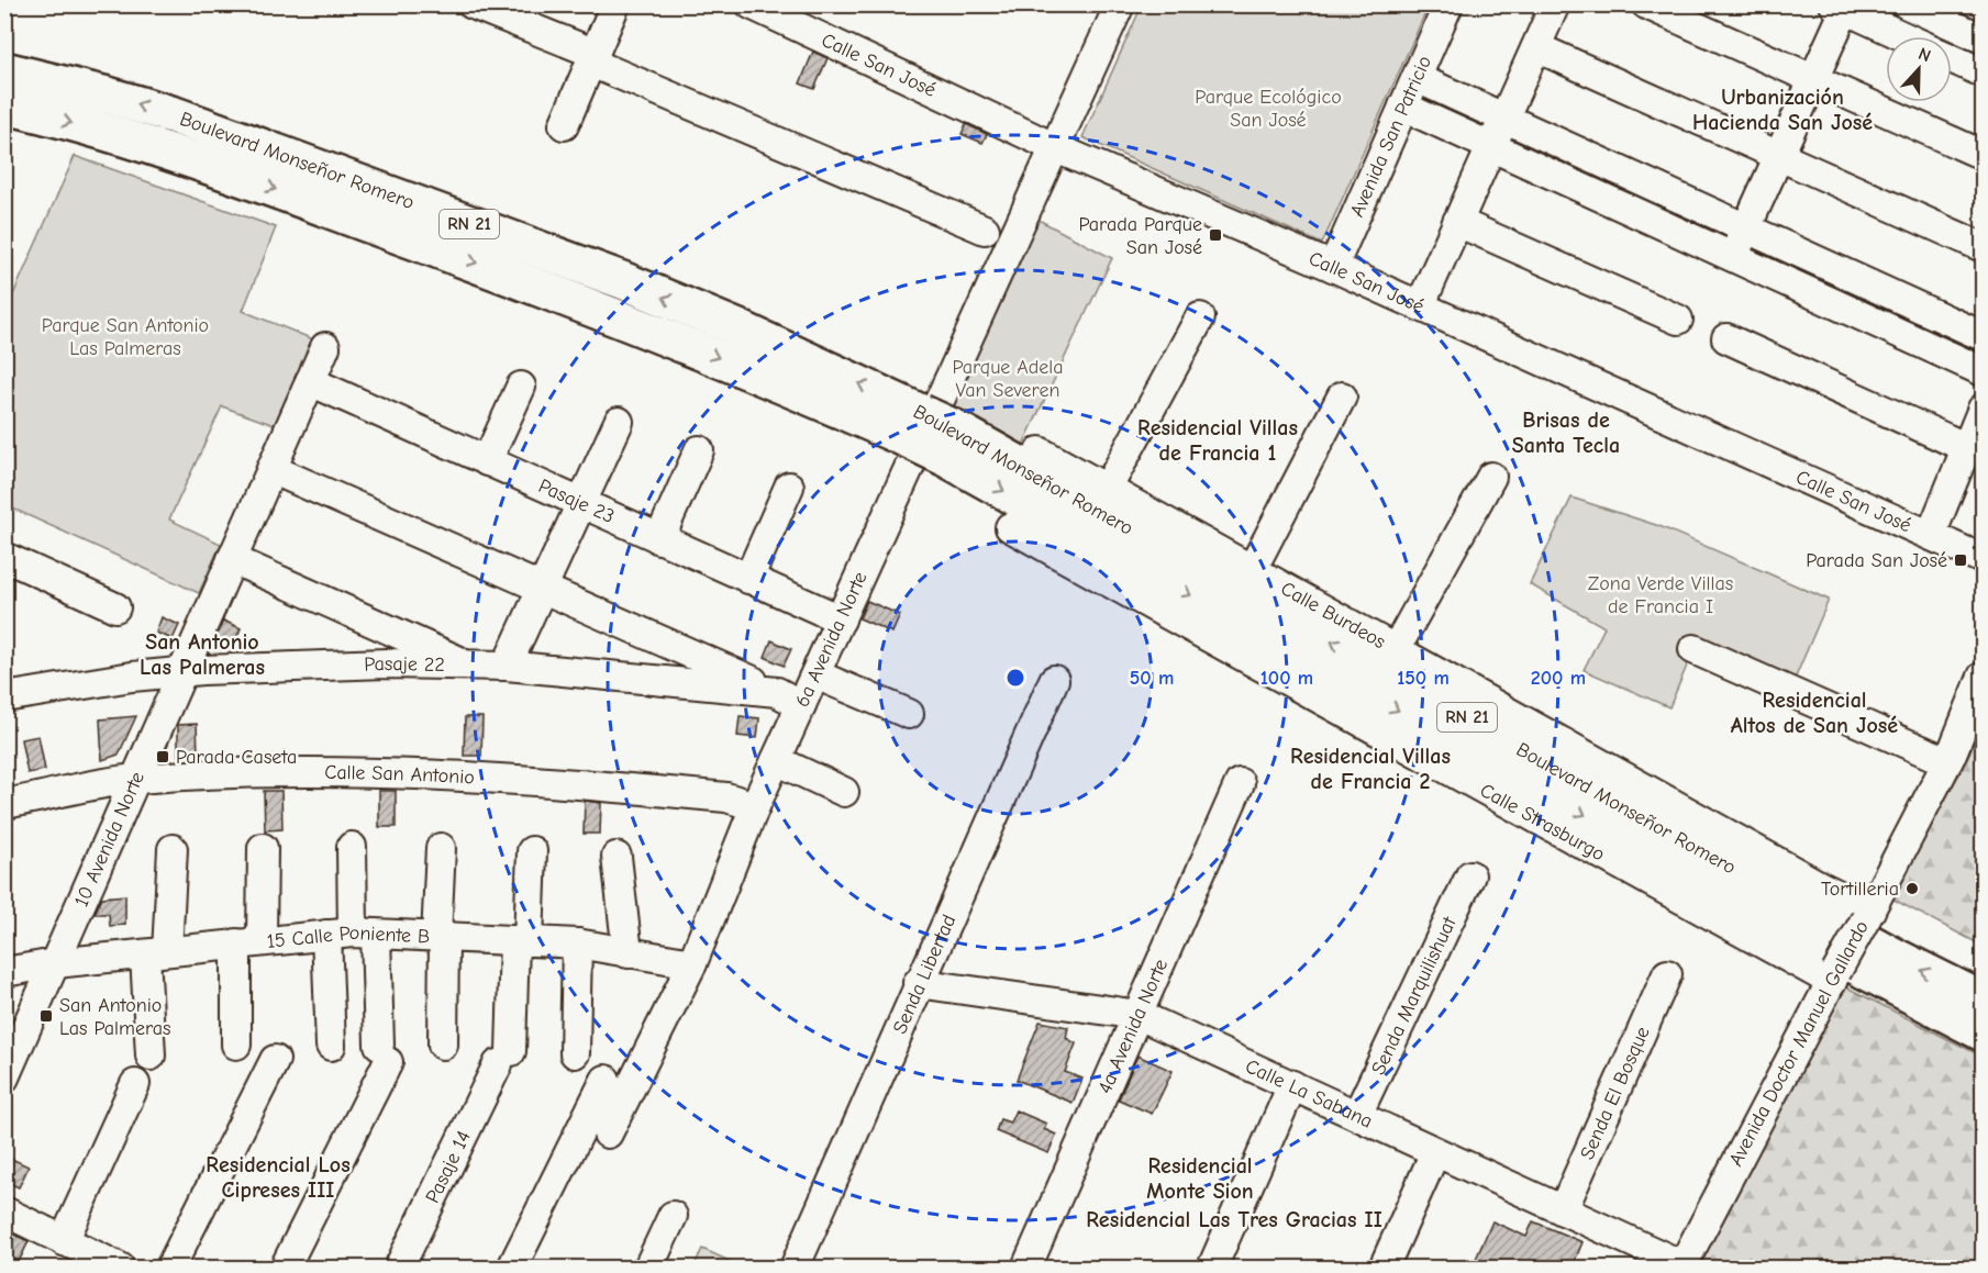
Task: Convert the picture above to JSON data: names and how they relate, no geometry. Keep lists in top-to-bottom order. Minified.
{"streets":{"highway":["Boulevard Monseñor Romero","RN 21"],"street":["Calle San José","Avenida San Patricio","Pasaje 23","Calle Burdeos","6a Avenida Norte","Pasaje 22","Calle San Antonio","Calle Strasburgo","10 Avenida Norte","15 Calle Poniente B","Senda Libertad","Senda Marquilishuat","4a Avenida Norte","Avenida Doctor Manuel Gallardo","Senda El Bosque","Calle La Sabana","Pasaje 14"]},"crossings":[["Calle San José","Avenida San Patricio"],["Calle San José","6a Avenida Norte"],["Pasaje 23","6a Avenida Norte"],["Pasaje 23","10 Avenida Norte"],["Calle Burdeos","Avenida Doctor Manuel Gallardo"],["6a Avenida Norte","Pasaje 22"],["6a Avenida Norte","Calle San Antonio"],["6a Avenida Norte","15 Calle Poniente B"],["Pasaje 22","10 Avenida Norte"],["Calle San Antonio","10 Avenida Norte"],["Calle Strasburgo","Avenida Doctor Manuel Gallardo"],["10 Avenida Norte","15 Calle Poniente B"],["15 Calle Poniente B","Pasaje 14"],["Senda Libertad","Calle La Sabana"],["Senda Marquilishuat","Calle La Sabana"],["4a Avenida Norte","Calle La Sabana"],["Avenida Doctor Manuel Gallardo","Calle La Sabana"],["Senda El Bosque","Calle La Sabana"]],"districts":["Urbanización Hacienda San José","Brisas de Santa Tecla","Residencial Villas de Francia 1","San Antonio Las Palmeras","Residencial Altos de San José","Residencial Villas de Francia 2","Residencial Los Cipreses III","Residencial Monte Sion","Residencial Las Tres Gracias II"],"parks":["Parque Ecológico San José","Parque San Antonio Las Palmeras","Parque Adela Van Severen","Zona Verde Villas de Francia I"],"places":{"transit":["Parada Parque San José","Parada San José","Parada Caseta","San Antonio Las Palmeras"],"other":["Tortilleria"]},"north":"top","rings":["50 m","100 m","150 m","200 m"]}
